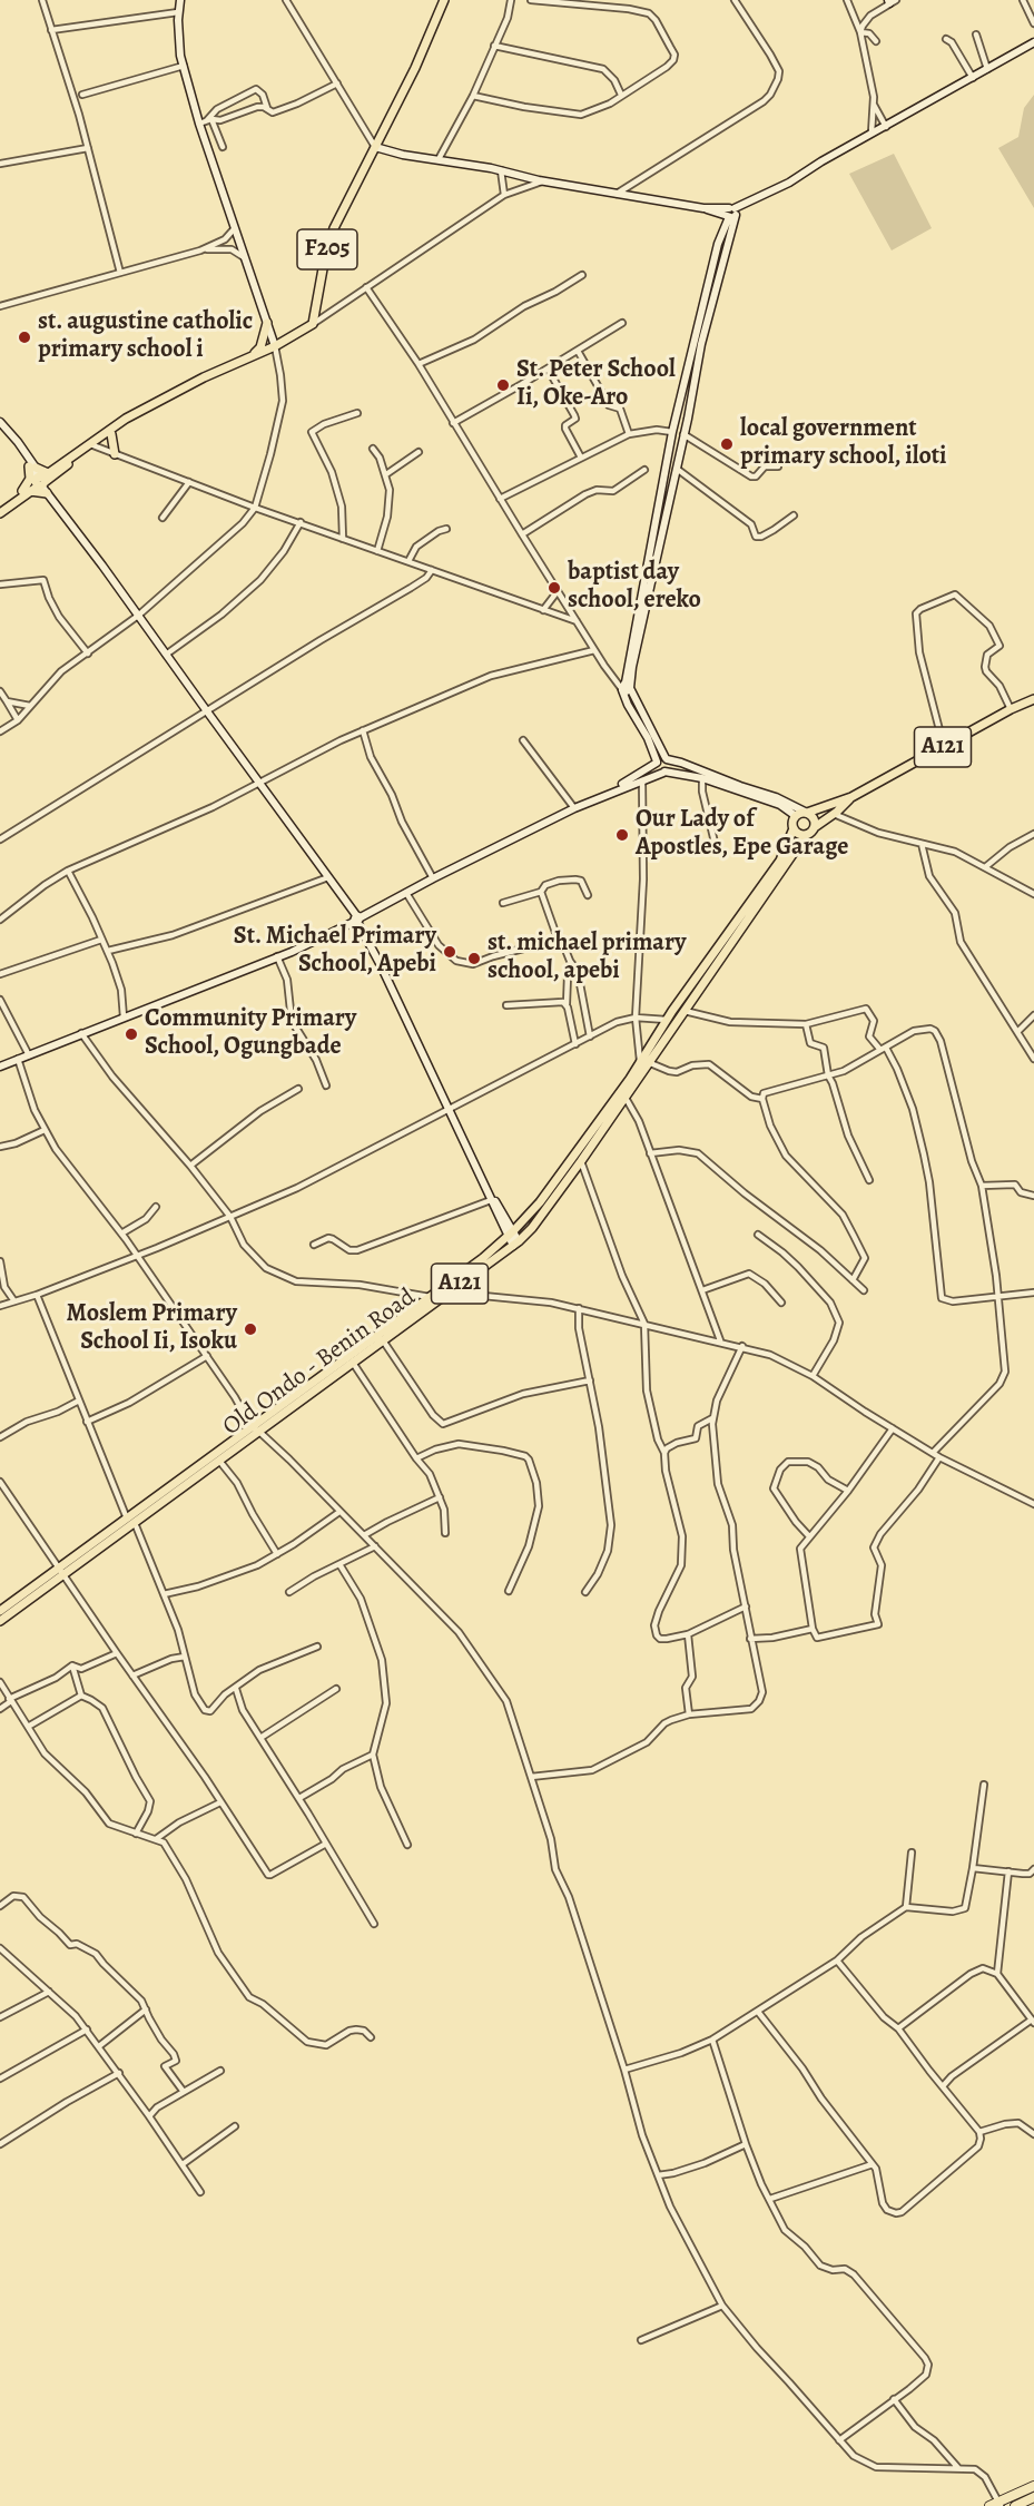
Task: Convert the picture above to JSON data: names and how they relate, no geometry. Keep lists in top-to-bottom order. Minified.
{"streets":{"main road":["F205","A121","Old Ondo - Benin Road"]},"places":["st. augustine catholic primary school i","St. Peter School Ii, Oke-Aro","local government primary school, iloti","baptist day school, ereko","Our Lady of Apostles, Epe Garage","St. Michael Primary School, Apebi","st. michael primary school, apebi","Community Primary School, Ogungbade","Moslem Primary School Ii, Isoku"]}
